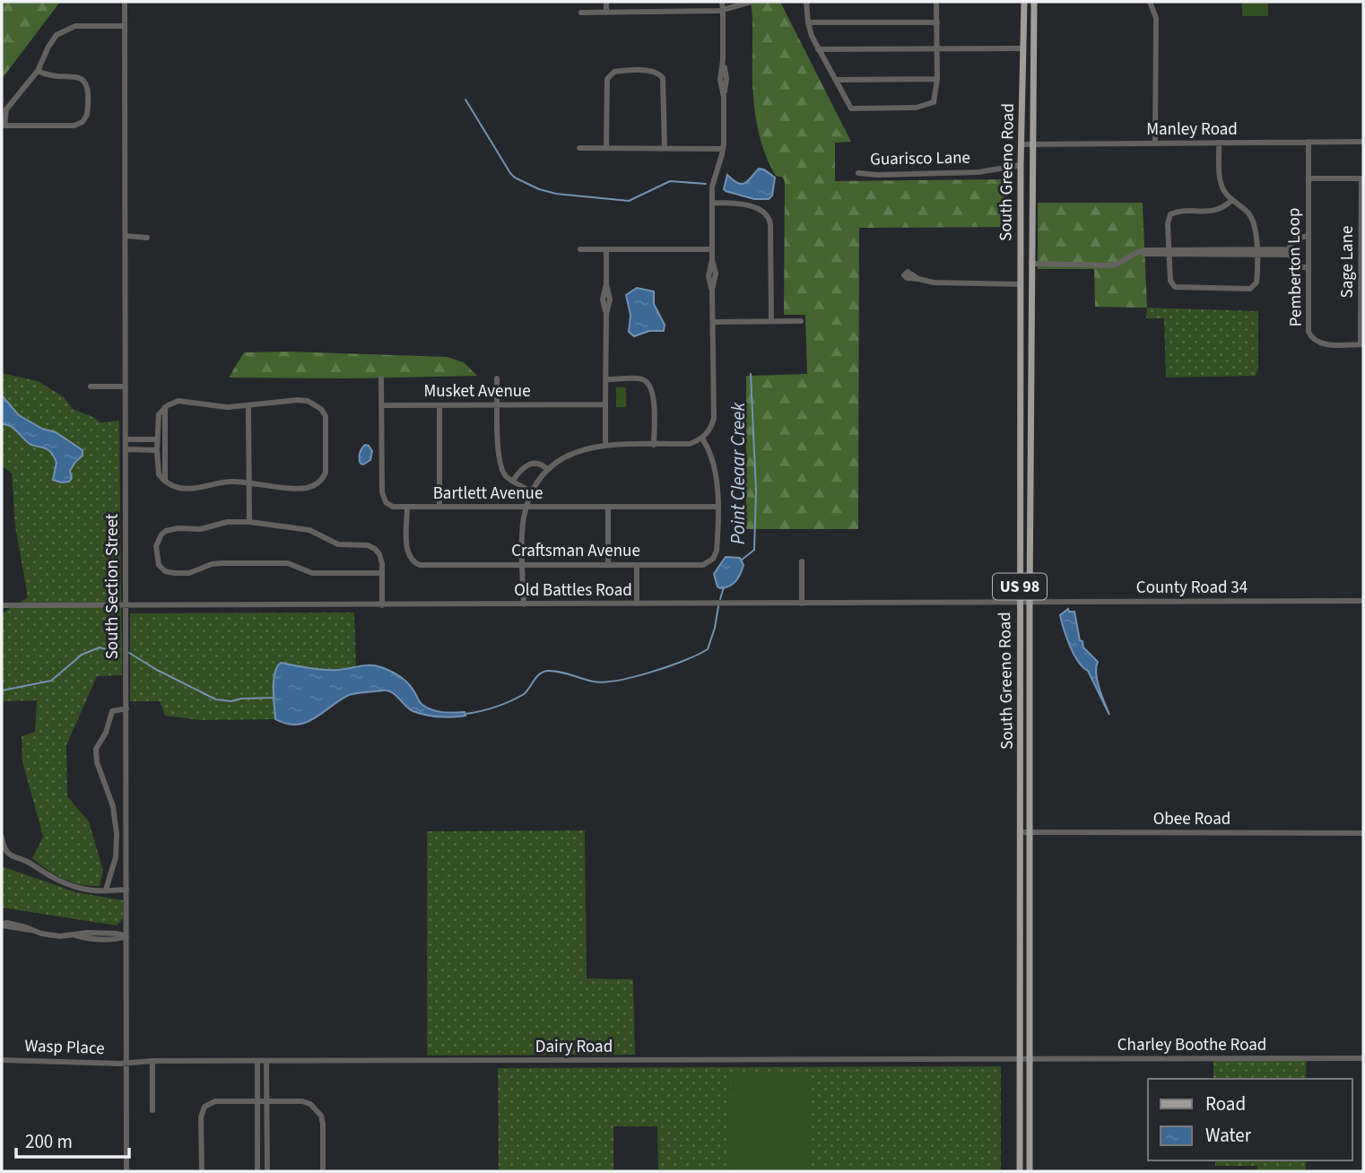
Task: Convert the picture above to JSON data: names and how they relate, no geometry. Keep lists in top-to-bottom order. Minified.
{"streets":{"main road":["South Greeno Road","US 98"],"street":["Manley Road","Guarisco Lane","Sage Lane","Pemberton Loop","Musket Avenue","Bartlett Avenue","Craftsman Avenue","South Section Street","County Road 34","Old Battles Road","Obee Road","Charley Boothe Road","Dairy Road","Wasp Place"]},"crossings":[["Manley Road","South Greeno Road"],["Manley Road","Pemberton Loop"],["Guarisco Lane","South Greeno Road"],["South Greeno Road","County Road 34"],["South Greeno Road","Old Battles Road"],["South Greeno Road","Obee Road"],["South Greeno Road","Charley Boothe Road"],["South Greeno Road","Dairy Road"],["Sage Lane","Pemberton Loop"],["Musket Avenue","Bartlett Avenue"],["Bartlett Avenue","Craftsman Avenue"],["South Section Street","Old Battles Road"],["South Section Street","Dairy Road"],["South Section Street","Wasp Place"],["County Road 34","Old Battles Road"],["Charley Boothe Road","Dairy Road"],["Dairy Road","Wasp Place"]],"water":["Point Cleaar Creek"],"legend":["Road","Water"],"scale_bar":"200 m"}
